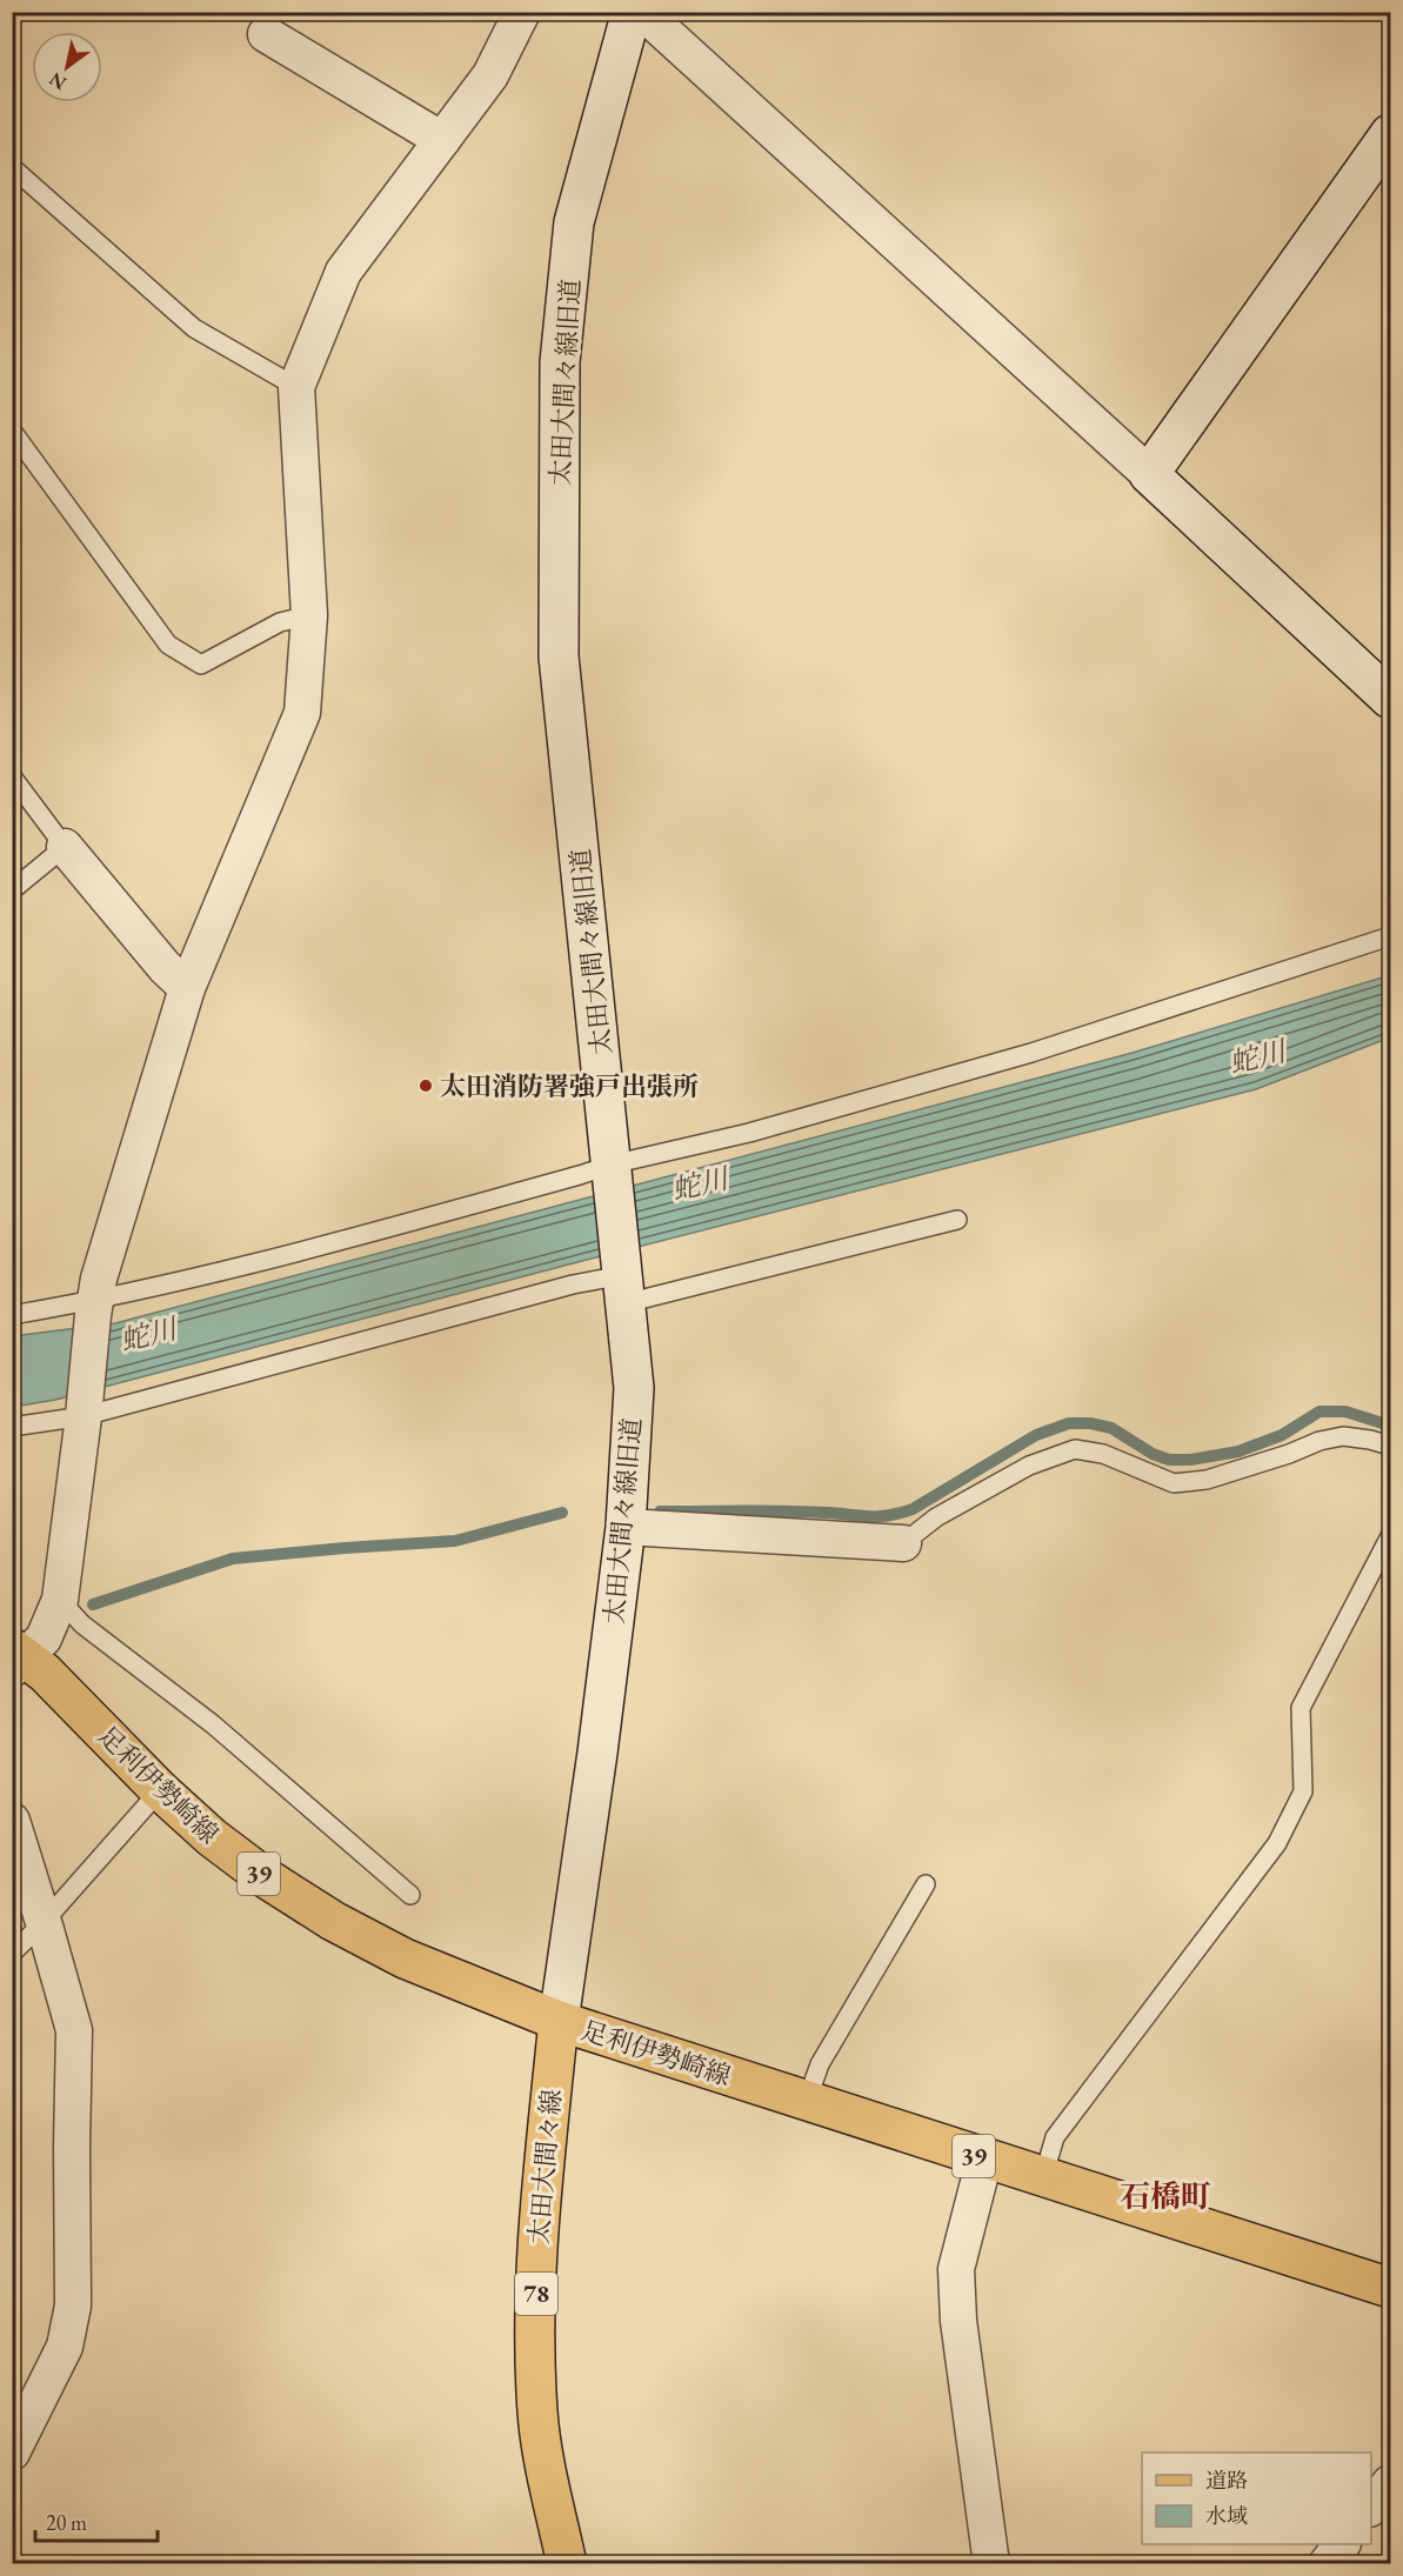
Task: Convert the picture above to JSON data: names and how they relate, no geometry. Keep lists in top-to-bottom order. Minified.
{"streets":{"main road":["足利伊勢崎線","39","太田大間々線","78"],"street":["太田大間々線旧道"]},"crossings":[["太田大間々線旧道","足利伊勢崎線"],["太田大間々線旧道","太田大間々線"],["足利伊勢崎線","太田大間々線"]],"districts":["石橋町"],"water":["蛇川"],"places":["太田消防署強戸出張所"],"legend":["道路","水域"],"scale_bar":"20 m","north":"bottom left"}
